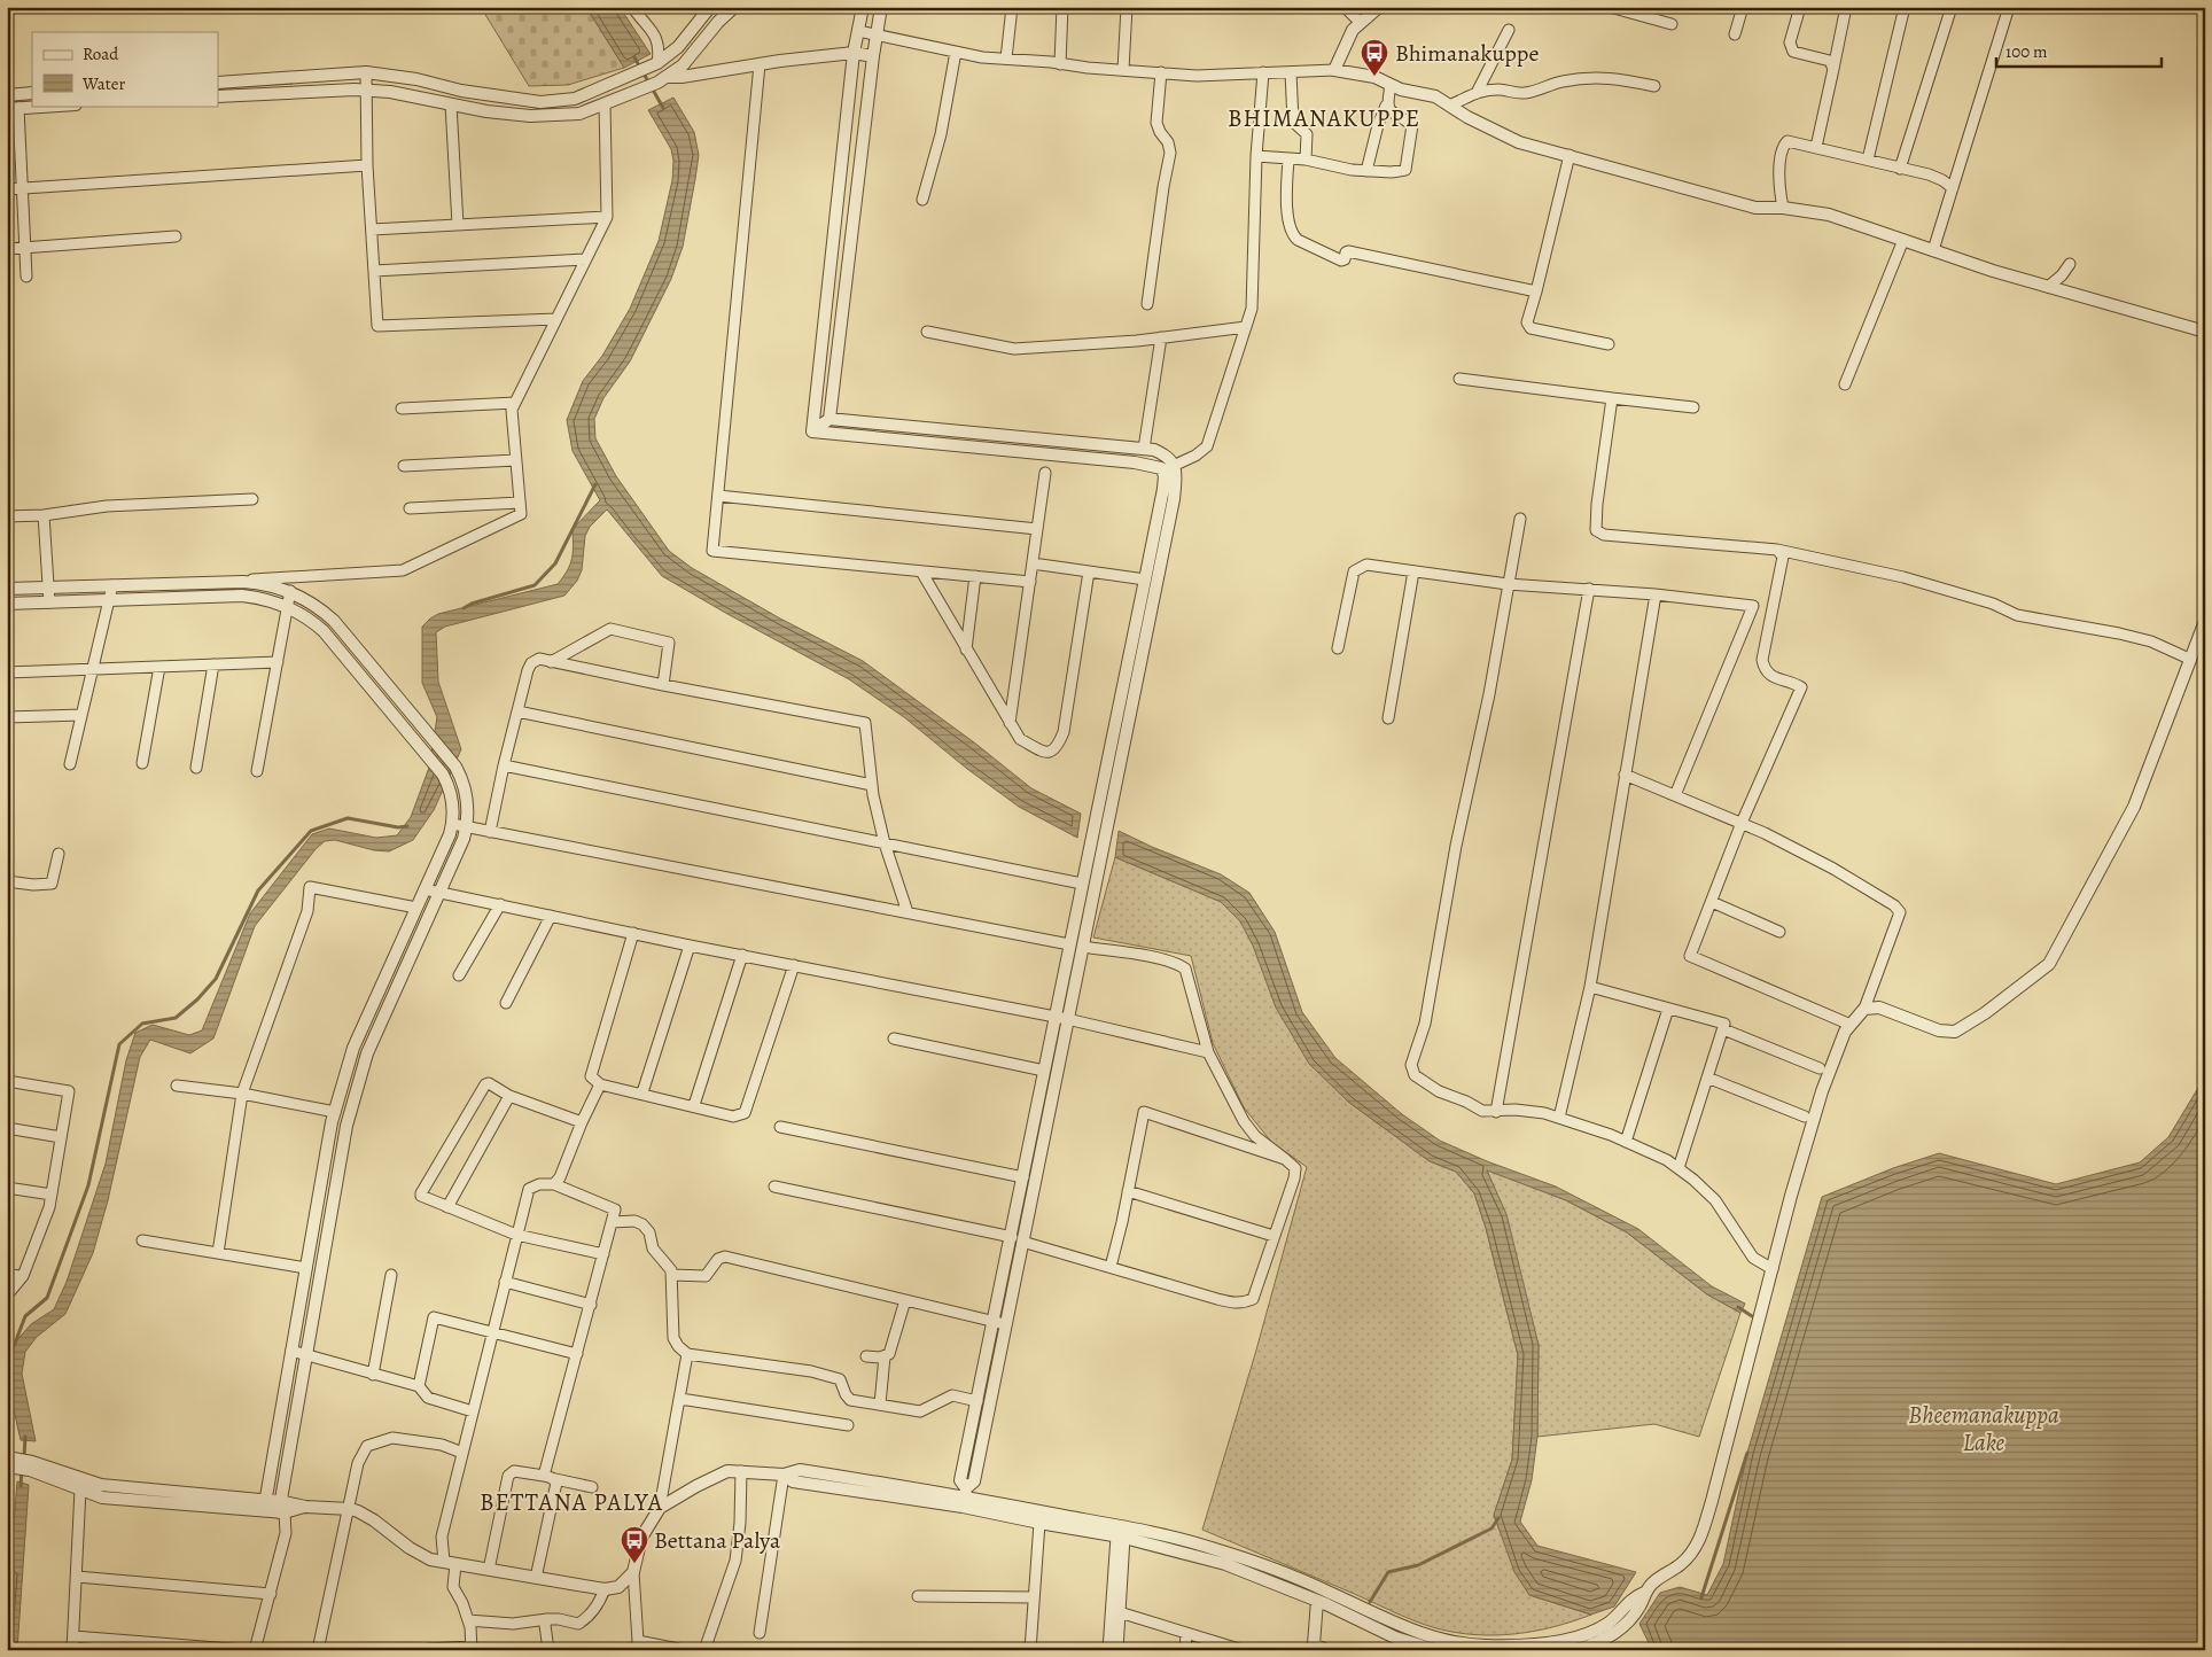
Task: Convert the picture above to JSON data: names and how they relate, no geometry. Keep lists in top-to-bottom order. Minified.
{"districts":["BHIMANAKUPPE","BETTANA PALYA"],"water":["Bheemanakuppa Lake"],"places":{"bus stop":["Bhimanakuppe","Bettana Palya"]},"legend":["Road","Water"],"scale_bar":"100 m"}
